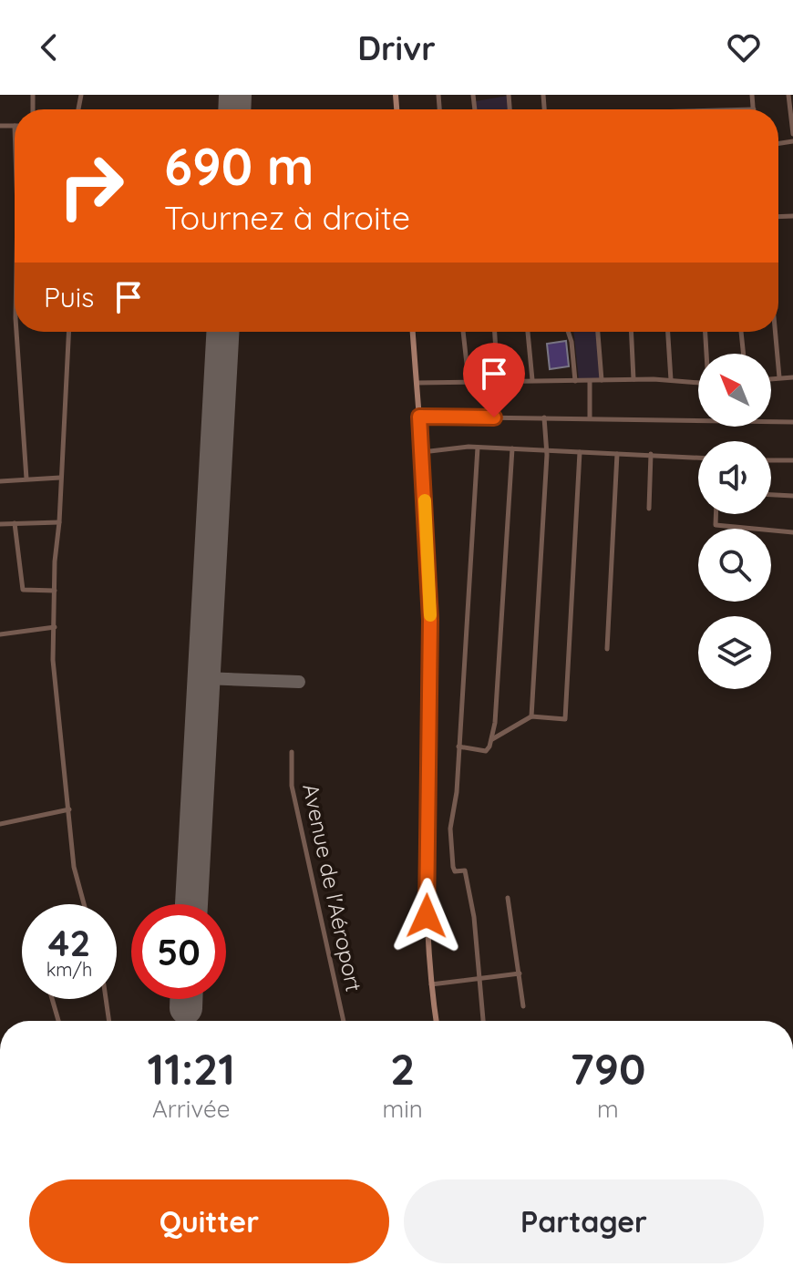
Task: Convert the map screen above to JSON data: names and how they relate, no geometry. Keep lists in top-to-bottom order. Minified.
{"streets":{"street":["Avenue de l'Aéroport"]},"north":"top left","page":{"header":"Drivr","turn":["690 m","Tournez à droite"],"then":"Puis","speed":"42 km/h","limit":"50","eta":["11:21","Arrivée","2","min","790","m"],"buttons":["Quitter","Partager"]}}
